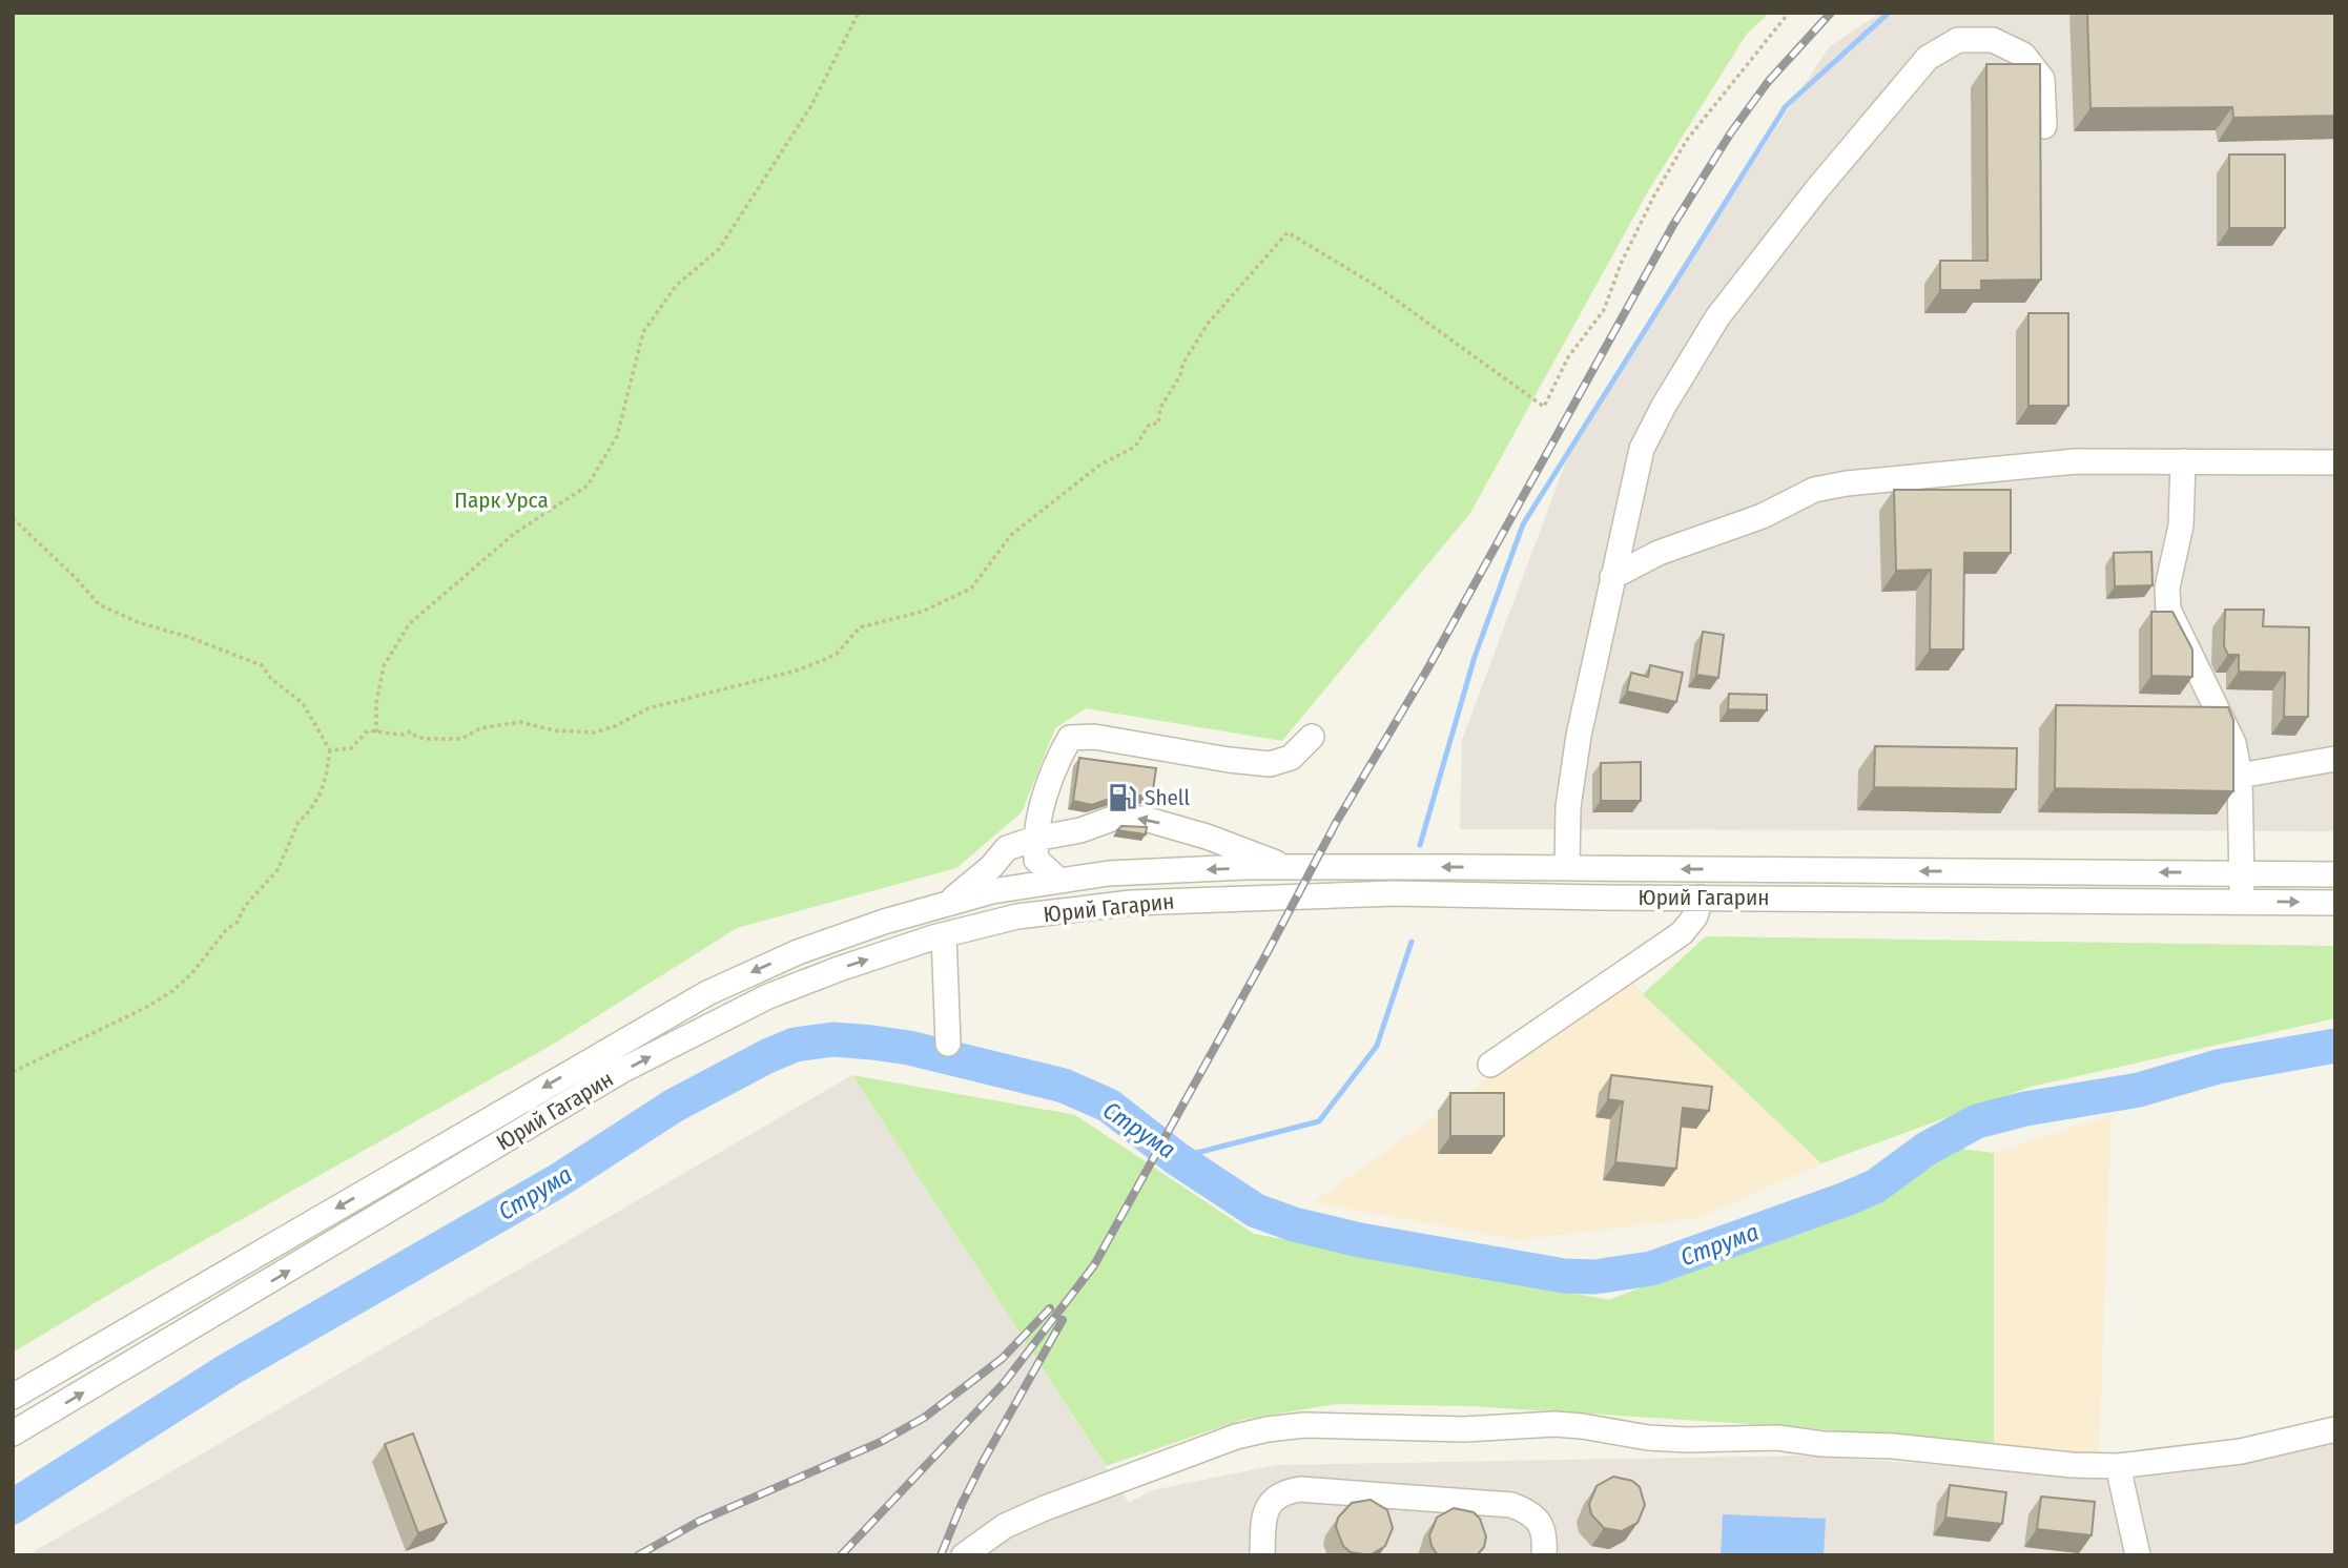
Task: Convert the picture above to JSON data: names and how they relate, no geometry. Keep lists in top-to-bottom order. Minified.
{"streets":{"street":["Юрий Гагарин"]},"water":["Струма"],"parks":["Парк Урса"],"places":{"fuel station":["Shell"]}}
